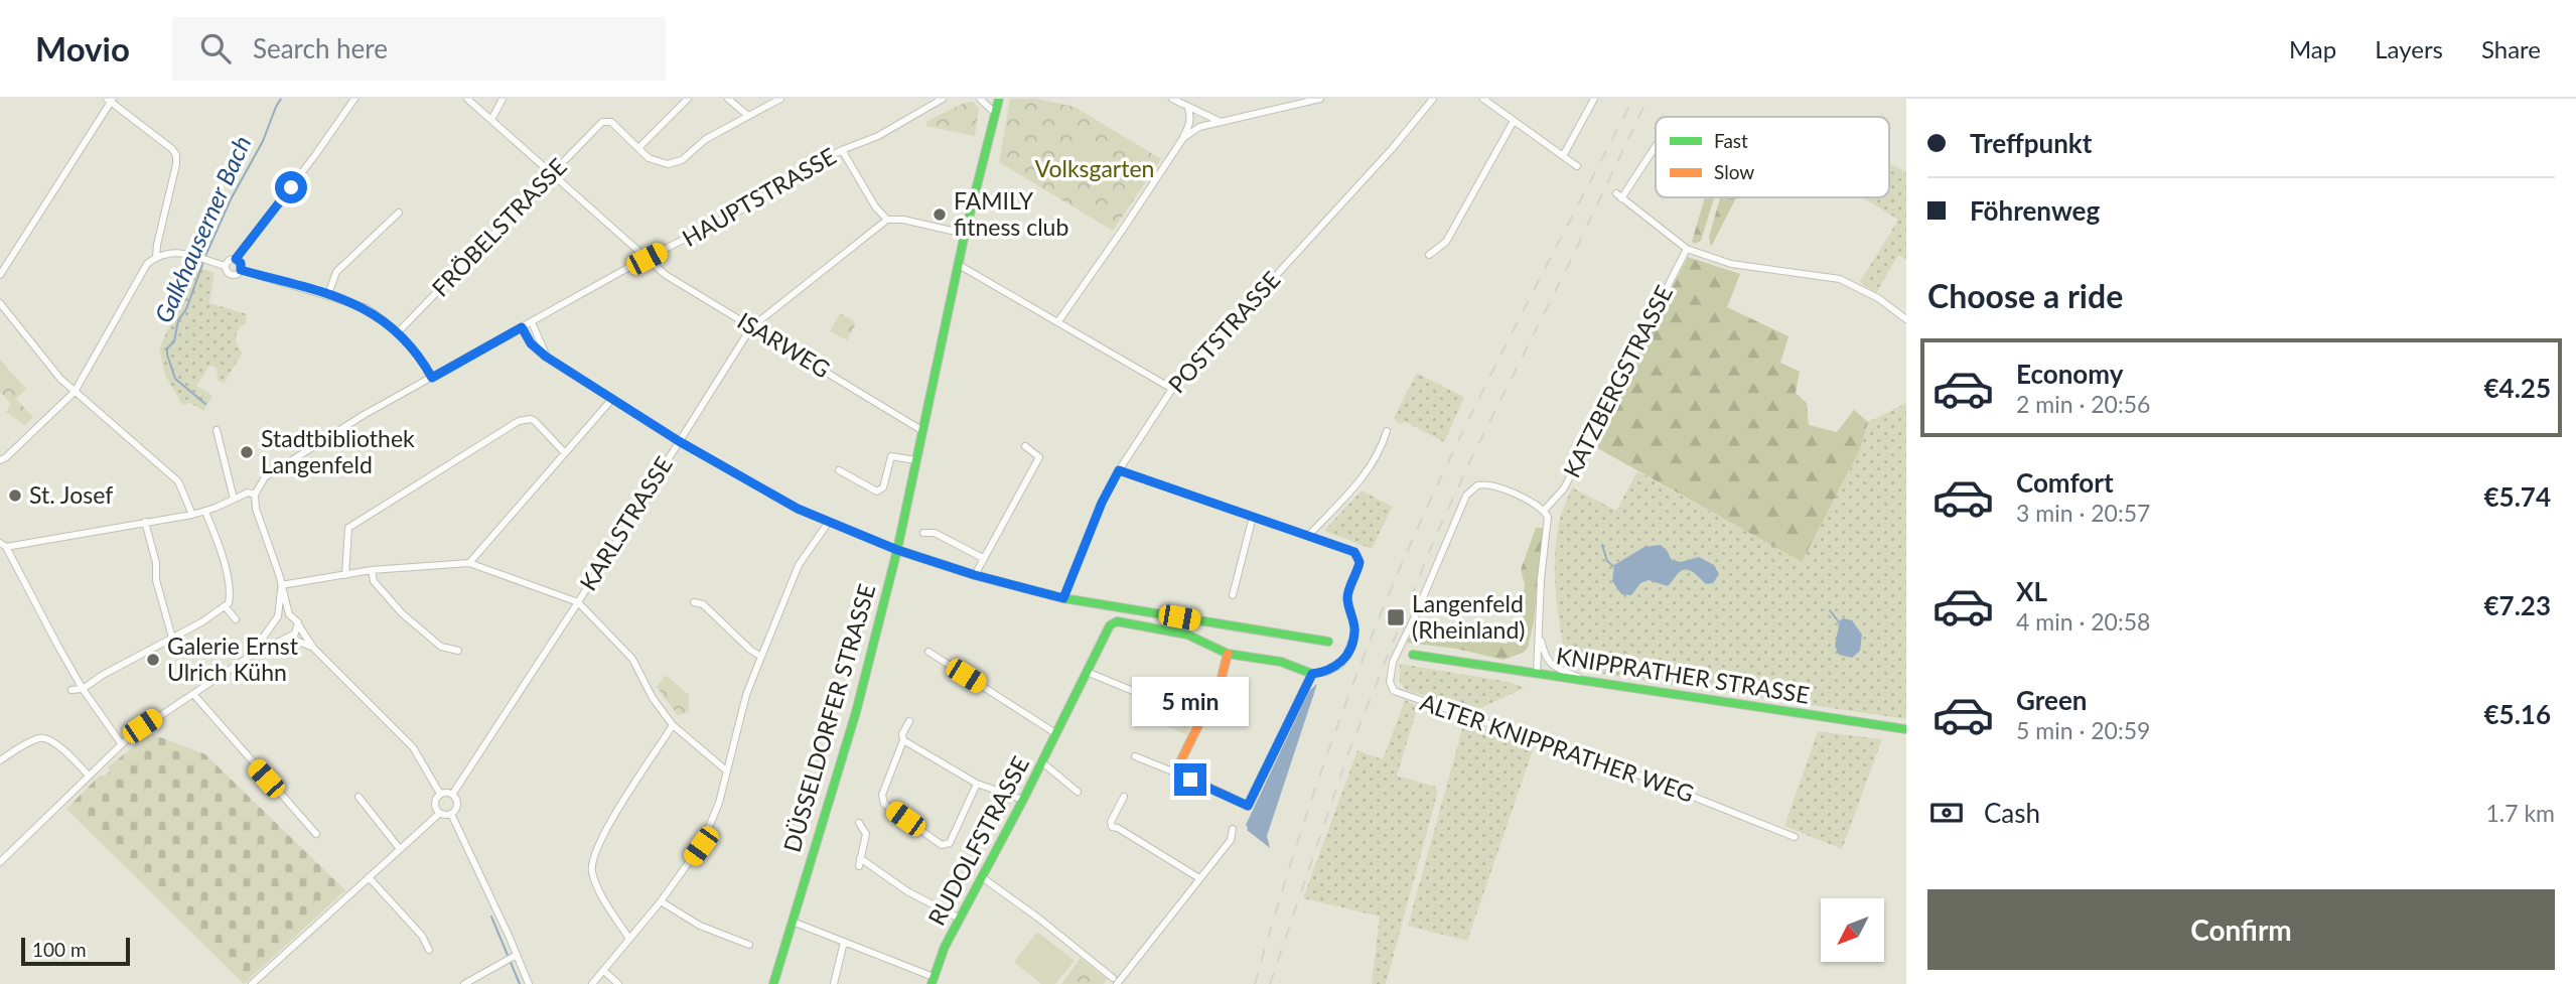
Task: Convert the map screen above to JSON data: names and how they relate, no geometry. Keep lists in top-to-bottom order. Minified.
{"streets":{"main road":["KNIPPRATHER STRASSE","DÜSSELDORFER STRASSE","RUDOLFSTRASSE"],"street":["HAUPTSTRASSE","FRÖBELSTRASSE","POSTSTRASSE","ISARWEG","KATZBERGSTRASSE","KARLSTRASSE","ALTER KNIPPRATHER WEG"]},"crossings":[["HAUPTSTRASSE","ISARWEG"],["FRÖBELSTRASSE","ISARWEG"],["ISARWEG","KARLSTRASSE"],["ISARWEG","DÜSSELDORFER STRASSE"],["KATZBERGSTRASSE","ALTER KNIPPRATHER WEG"]],"water":["Galkhauserner Bach"],"parks":["Volksgarten"],"places":{"other":["FAMILY fitness club","Stadtbibliothek Langenfeld","St. Josef","Galerie Ernst Ulrich Kühn"],"transit":["Langenfeld (Rheinland)"]},"legend":["Fast","Slow"],"scale_bar":"100 m","north":"bottom left","page":{"header":"Movio","search":"Search here","nav":["Map","Layers","Share"],"banner":["Treffpunkt","Föhrenweg"],"heading":"Choose a ride","list":[{"name":"Economy","note":"2 min · 20:56","value":"€4.25"},{"name":"Comfort","note":"3 min · 20:57","value":"€5.74"},{"name":"XL","note":"4 min · 20:58","value":"€7.23"},{"name":"Green","note":"5 min · 20:59","value":"€5.16"}],"bubble":"5 min","pay":["Cash","1.7 km"],"buttons":"Confirm","scale":"100 m"}}
